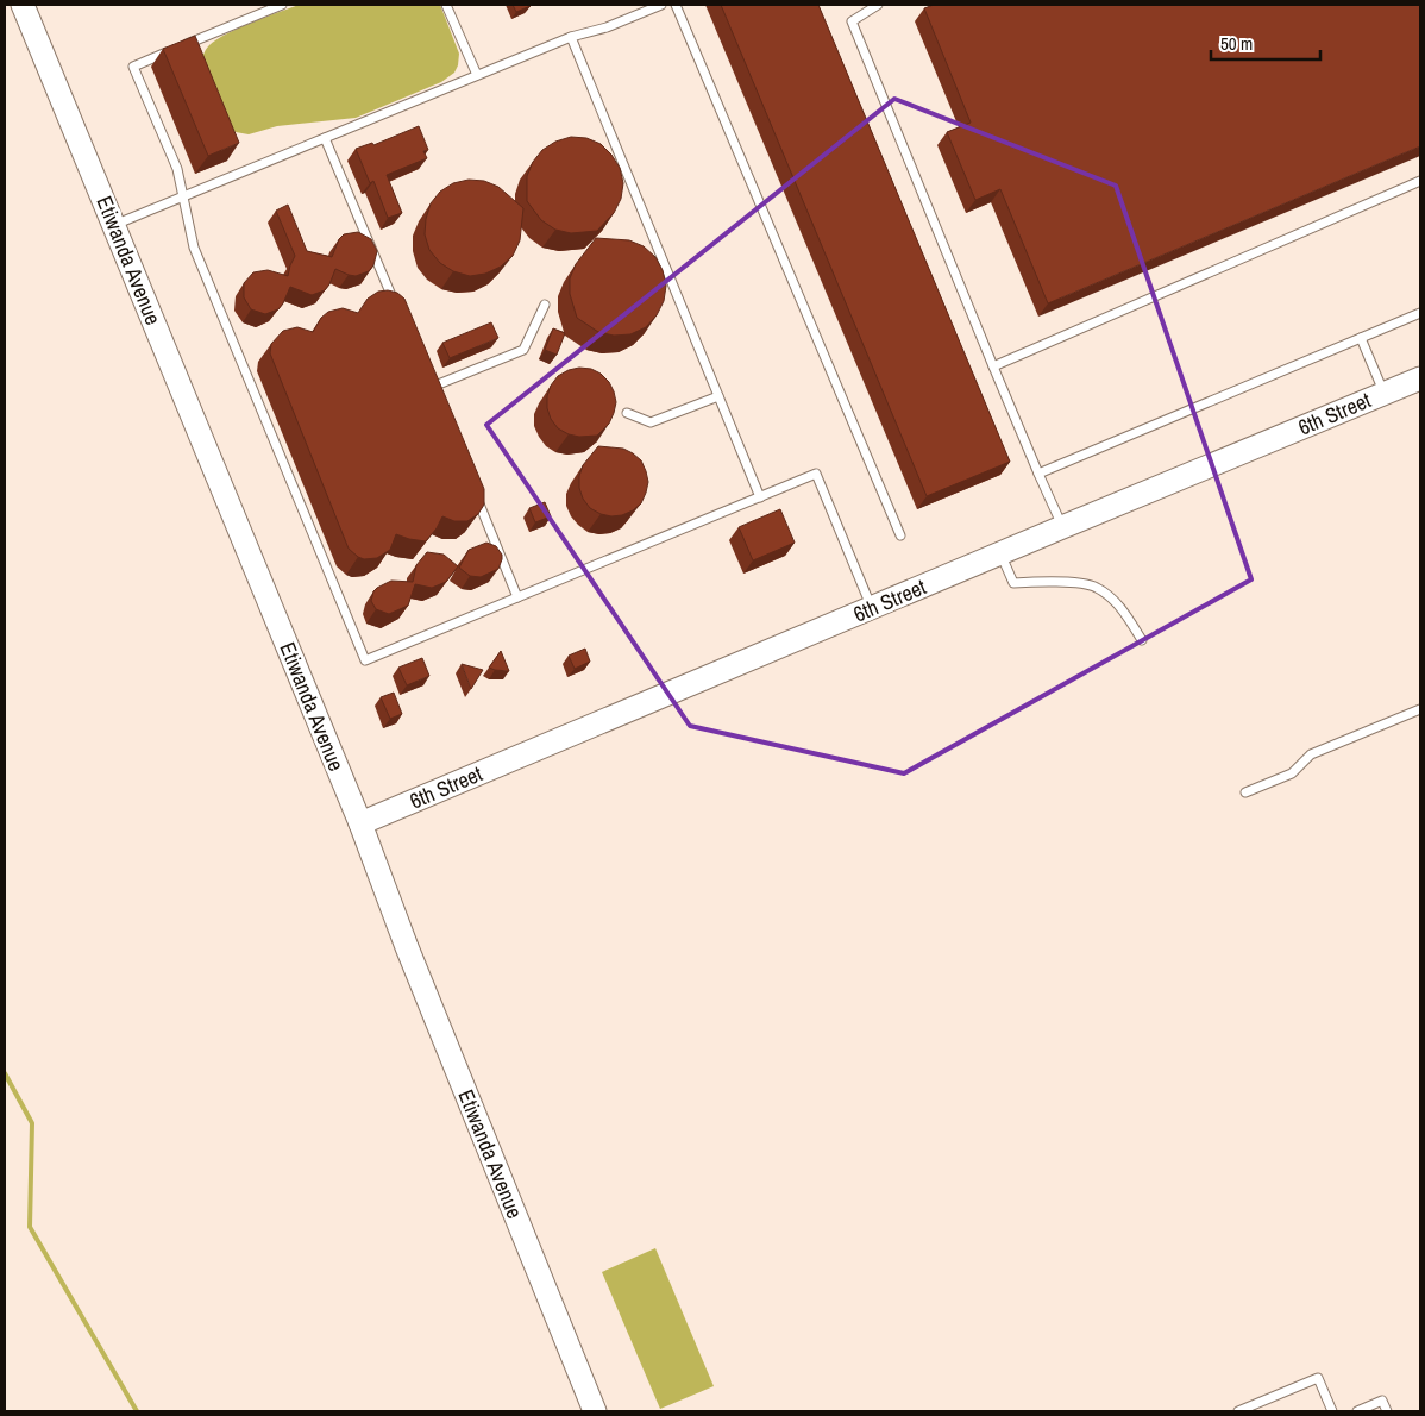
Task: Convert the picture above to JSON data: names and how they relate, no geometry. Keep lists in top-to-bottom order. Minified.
{"streets":{"main road":["Etiwanda Avenue","6th Street"]},"crossings":[["Etiwanda Avenue","6th Street"]],"scale_bar":"50 m"}
